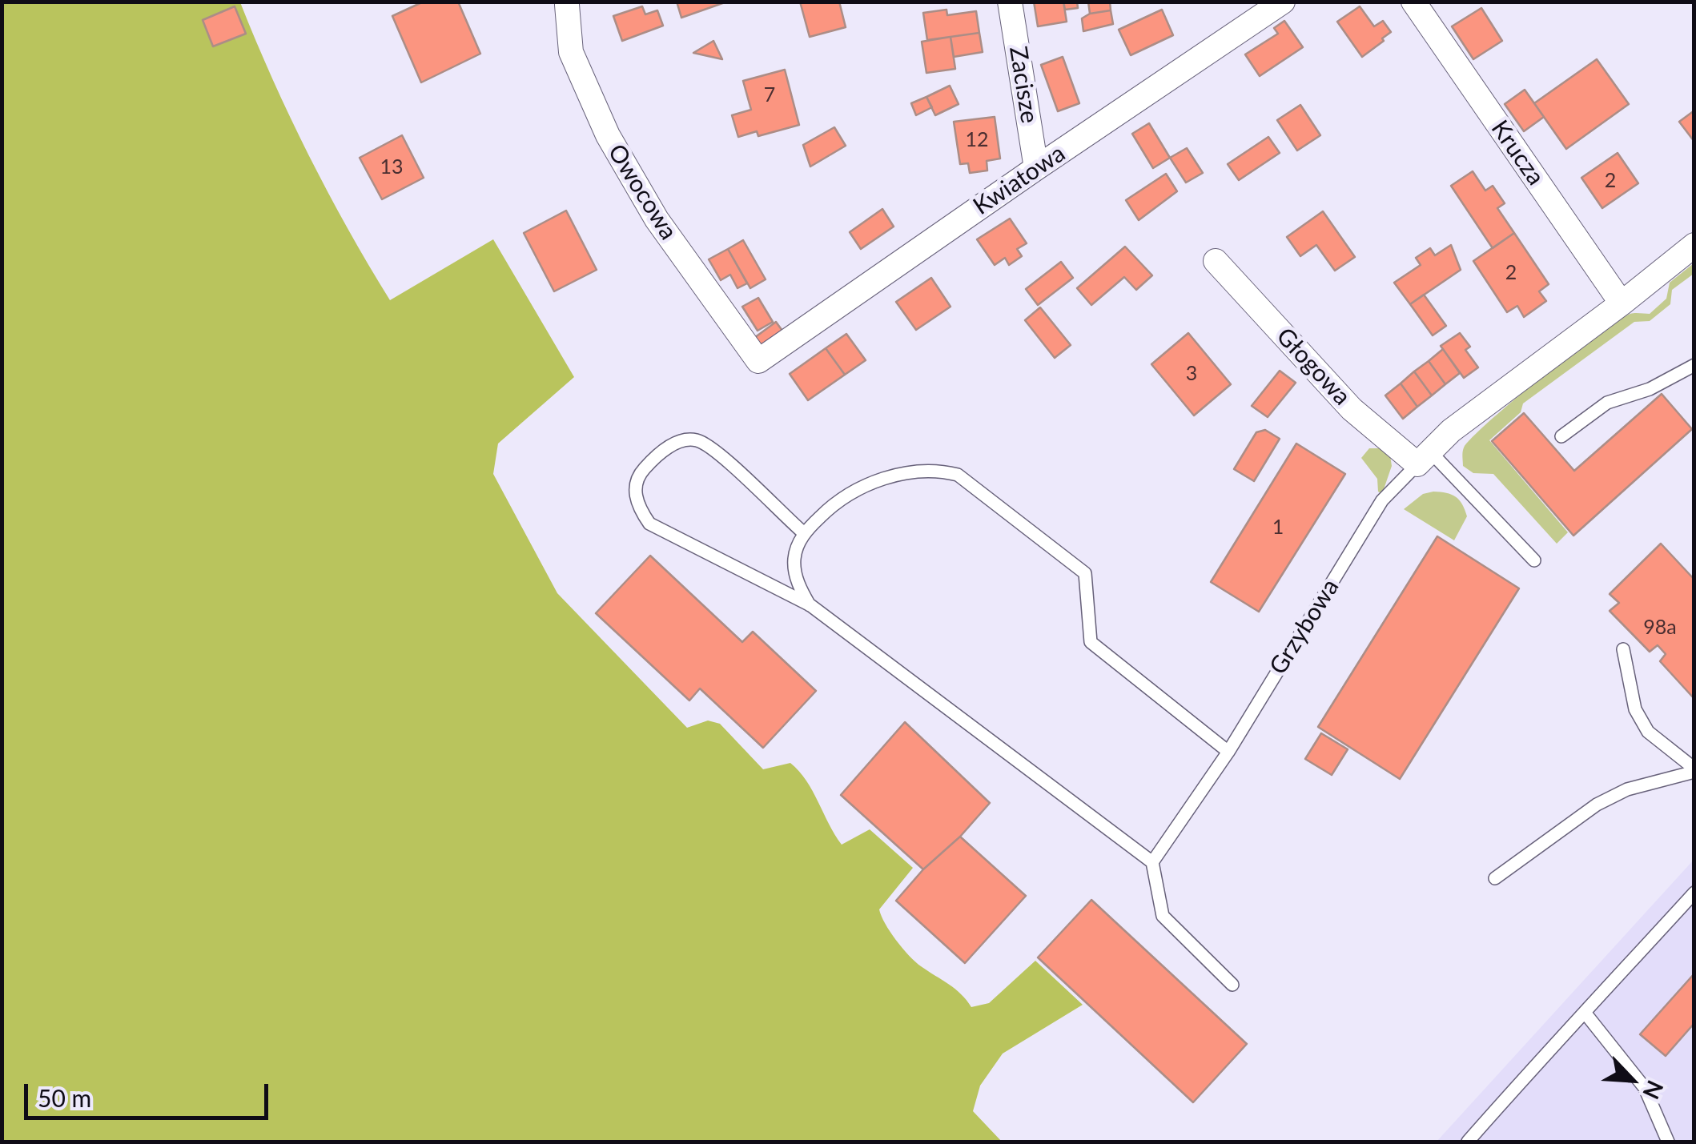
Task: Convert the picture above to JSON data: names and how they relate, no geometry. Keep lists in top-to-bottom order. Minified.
{"streets":{"street":["Zacisze","Krucza","Kwiatowa","Owocowa","Głogowa","Grzybowa"]},"crossings":[["Zacisze","Kwiatowa"],["Krucza","Grzybowa"],["Kwiatowa","Owocowa"],["Głogowa","Grzybowa"]],"house_numbers":["7","12","13","2","2","3","1","98a"],"scale_bar":"50 m","north":"bottom right"}
